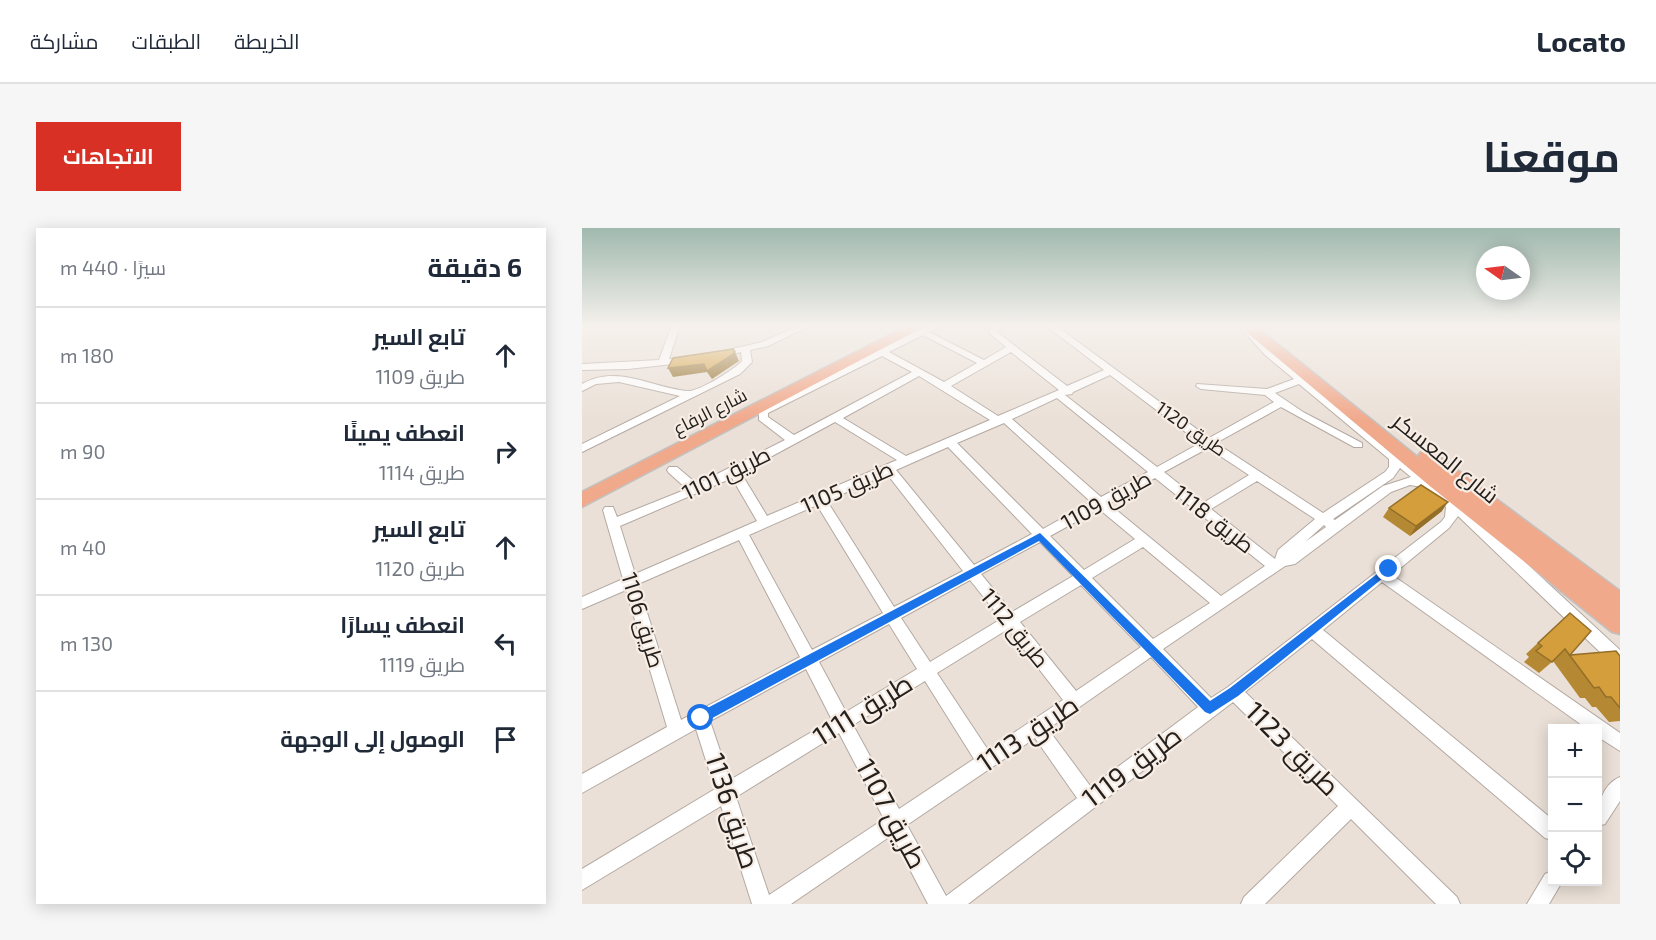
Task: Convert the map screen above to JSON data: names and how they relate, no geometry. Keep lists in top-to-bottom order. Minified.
{"streets":{"main road":["شارع الرفاع","شارع المعسكر"],"street":["طريق 1120","طريق 1101","طريق 1105","طريق 1109","طريق 1118","طريق 1106","طريق 1112","طريق 1111","طريق 1113","طريق 1123","طريق 1119","طريق 1136","طريق 1107"]},"crossings":[["طريق 1120","طريق 1105"],["طريق 1120","طريق 1109"],["طريق 1120","طريق 1113"],["طريق 1101","طريق 1106"],["طريق 1105","طريق 1118"],["طريق 1105","طريق 1106"],["طريق 1105","طريق 1112"],["طريق 1105","طريق 1107"],["طريق 1109","طريق 1118"],["طريق 1109","طريق 1106"],["طريق 1109","طريق 1112"],["طريق 1109","طريق 1136"],["طريق 1109","طريق 1107"],["طريق 1118","طريق 1113"],["طريق 1112","طريق 1111"],["طريق 1112","طريق 1113"],["طريق 1111","طريق 1136"],["طريق 1111","طريق 1107"],["طريق 1113","طريق 1107"],["طريق 1123","طريق 1119"],["طريق 1119","طريق 1107"]],"north":"left","page":{"header":"Locato","nav":["الخريطة","الطبقات","مشاركة"],"title":"موقعنا","buttons":"الاتجاهات","heading":["6 دقيقة","سيرًا · 440 m"],"list":[["تابع السير","طريق 1109","180 m"],["انعطف يمينًا","طريق 1114","90 m"],["تابع السير","طريق 1120","40 m"],["انعطف يسارًا","طريق 1119","130 m"],"الوصول إلى الوجهة"],"map_buttons":["+","−"]}}
